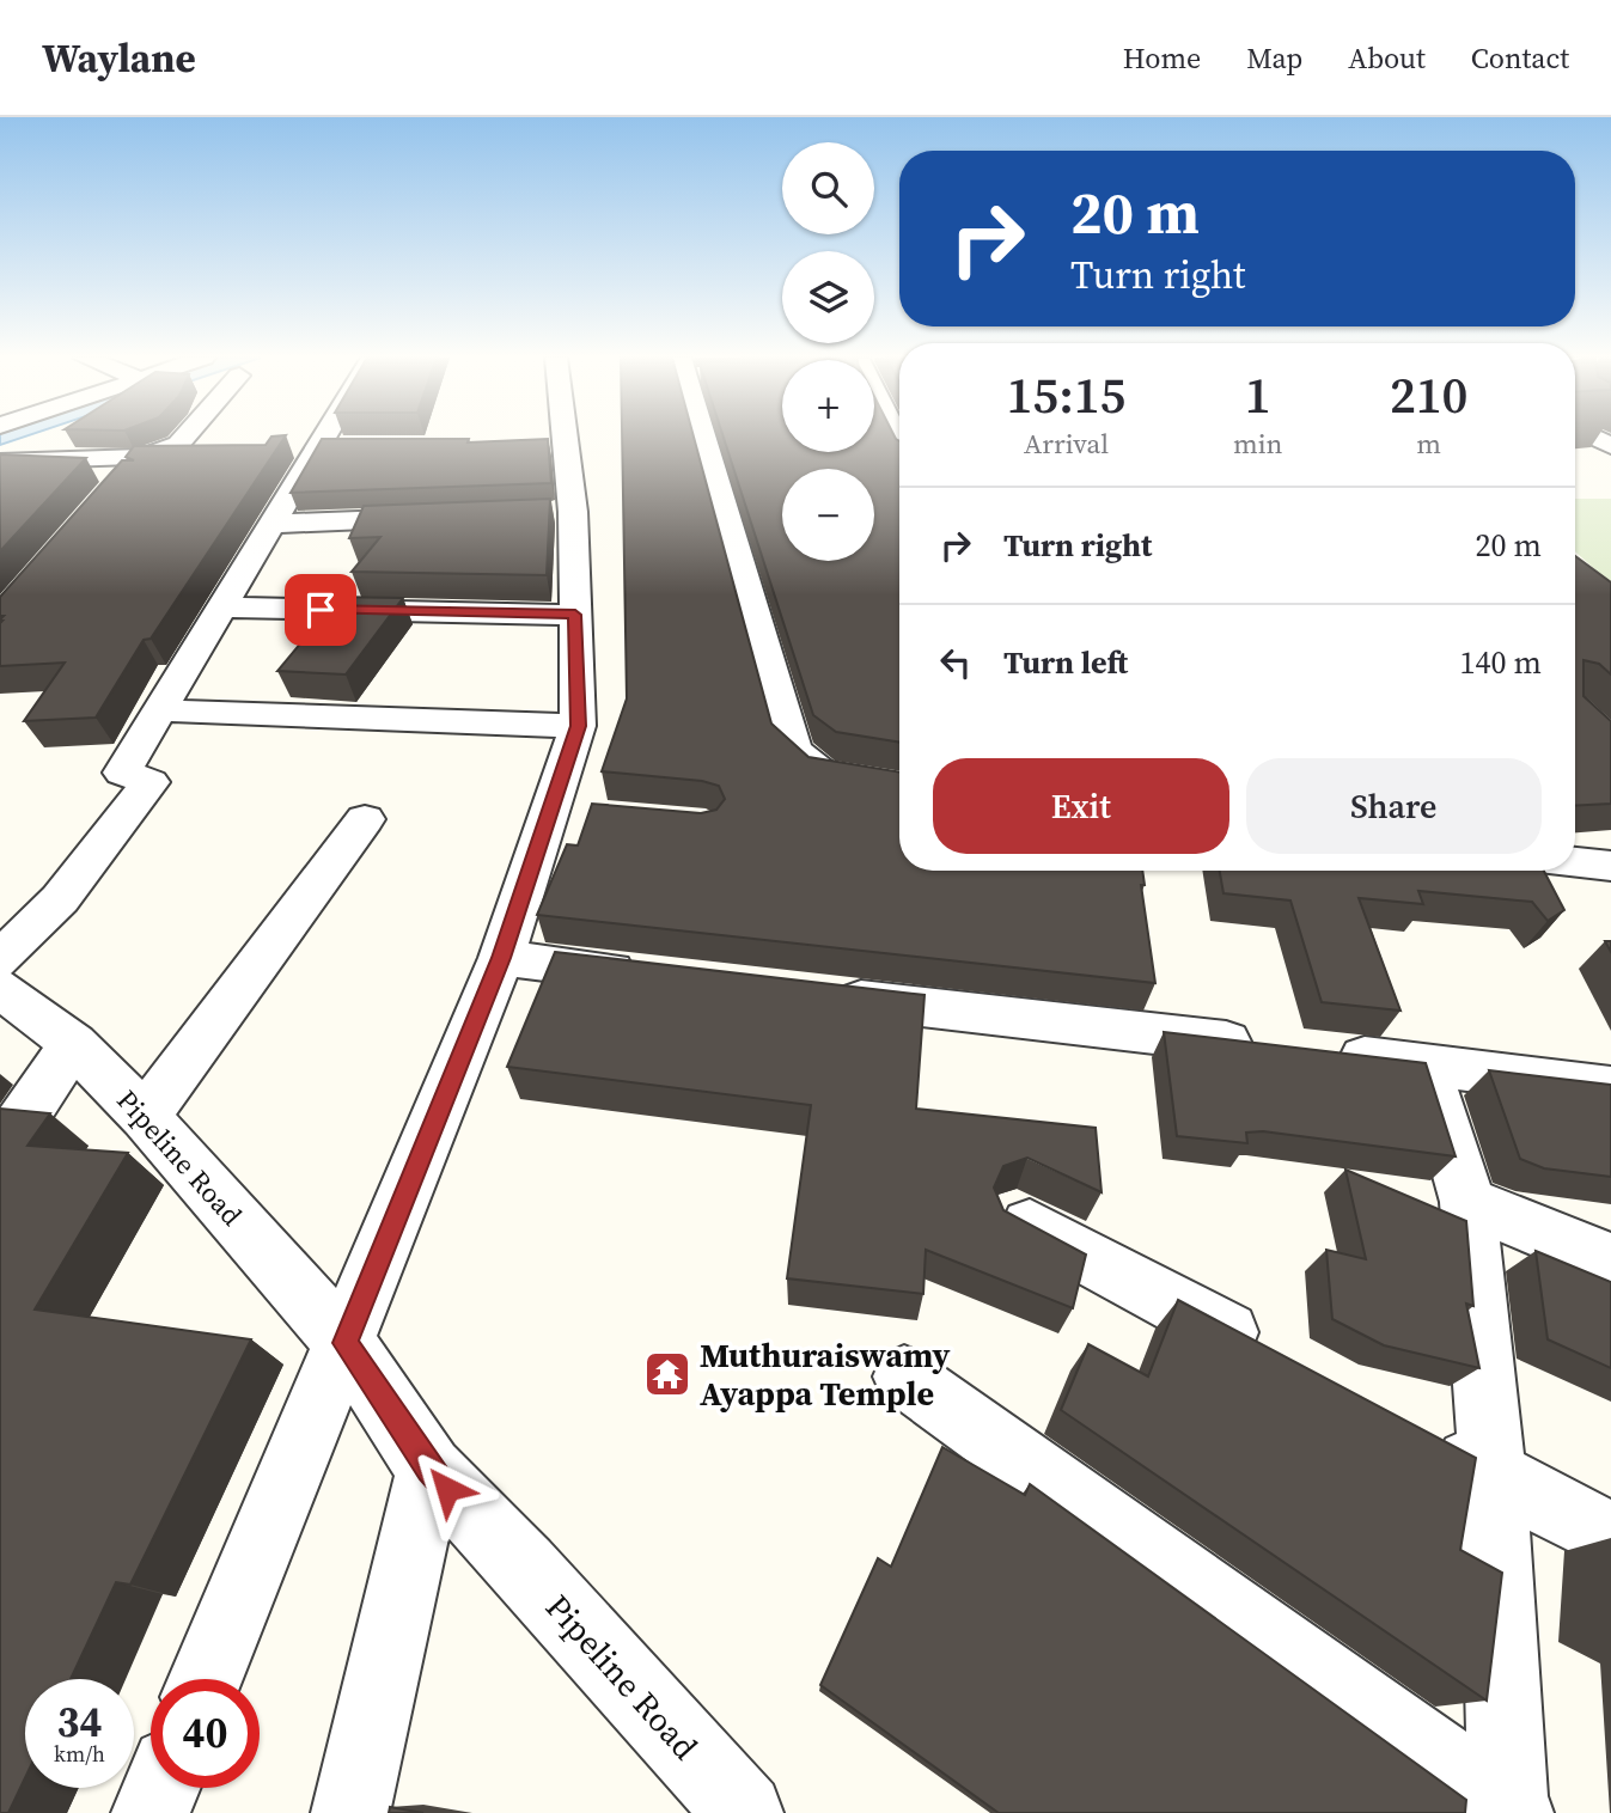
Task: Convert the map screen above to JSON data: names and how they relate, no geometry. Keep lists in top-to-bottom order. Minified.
{"streets":{"street":["Pipeline Road"]},"places":{"temple":["Muthuraiswamy Ayappa Temple"]},"page":{"header":"Waylane","nav":["Home","Map","About","Contact"],"map_buttons":["+","−"],"turn":["20 m","Turn right"],"eta":["15:15","Arrival","1","min","210","m"],"list":[{"name":"Turn right","value":"20 m"},{"name":"Turn left","value":"140 m"}],"buttons":["Exit","Share"],"speed":"34 km/h","limit":"40"}}
